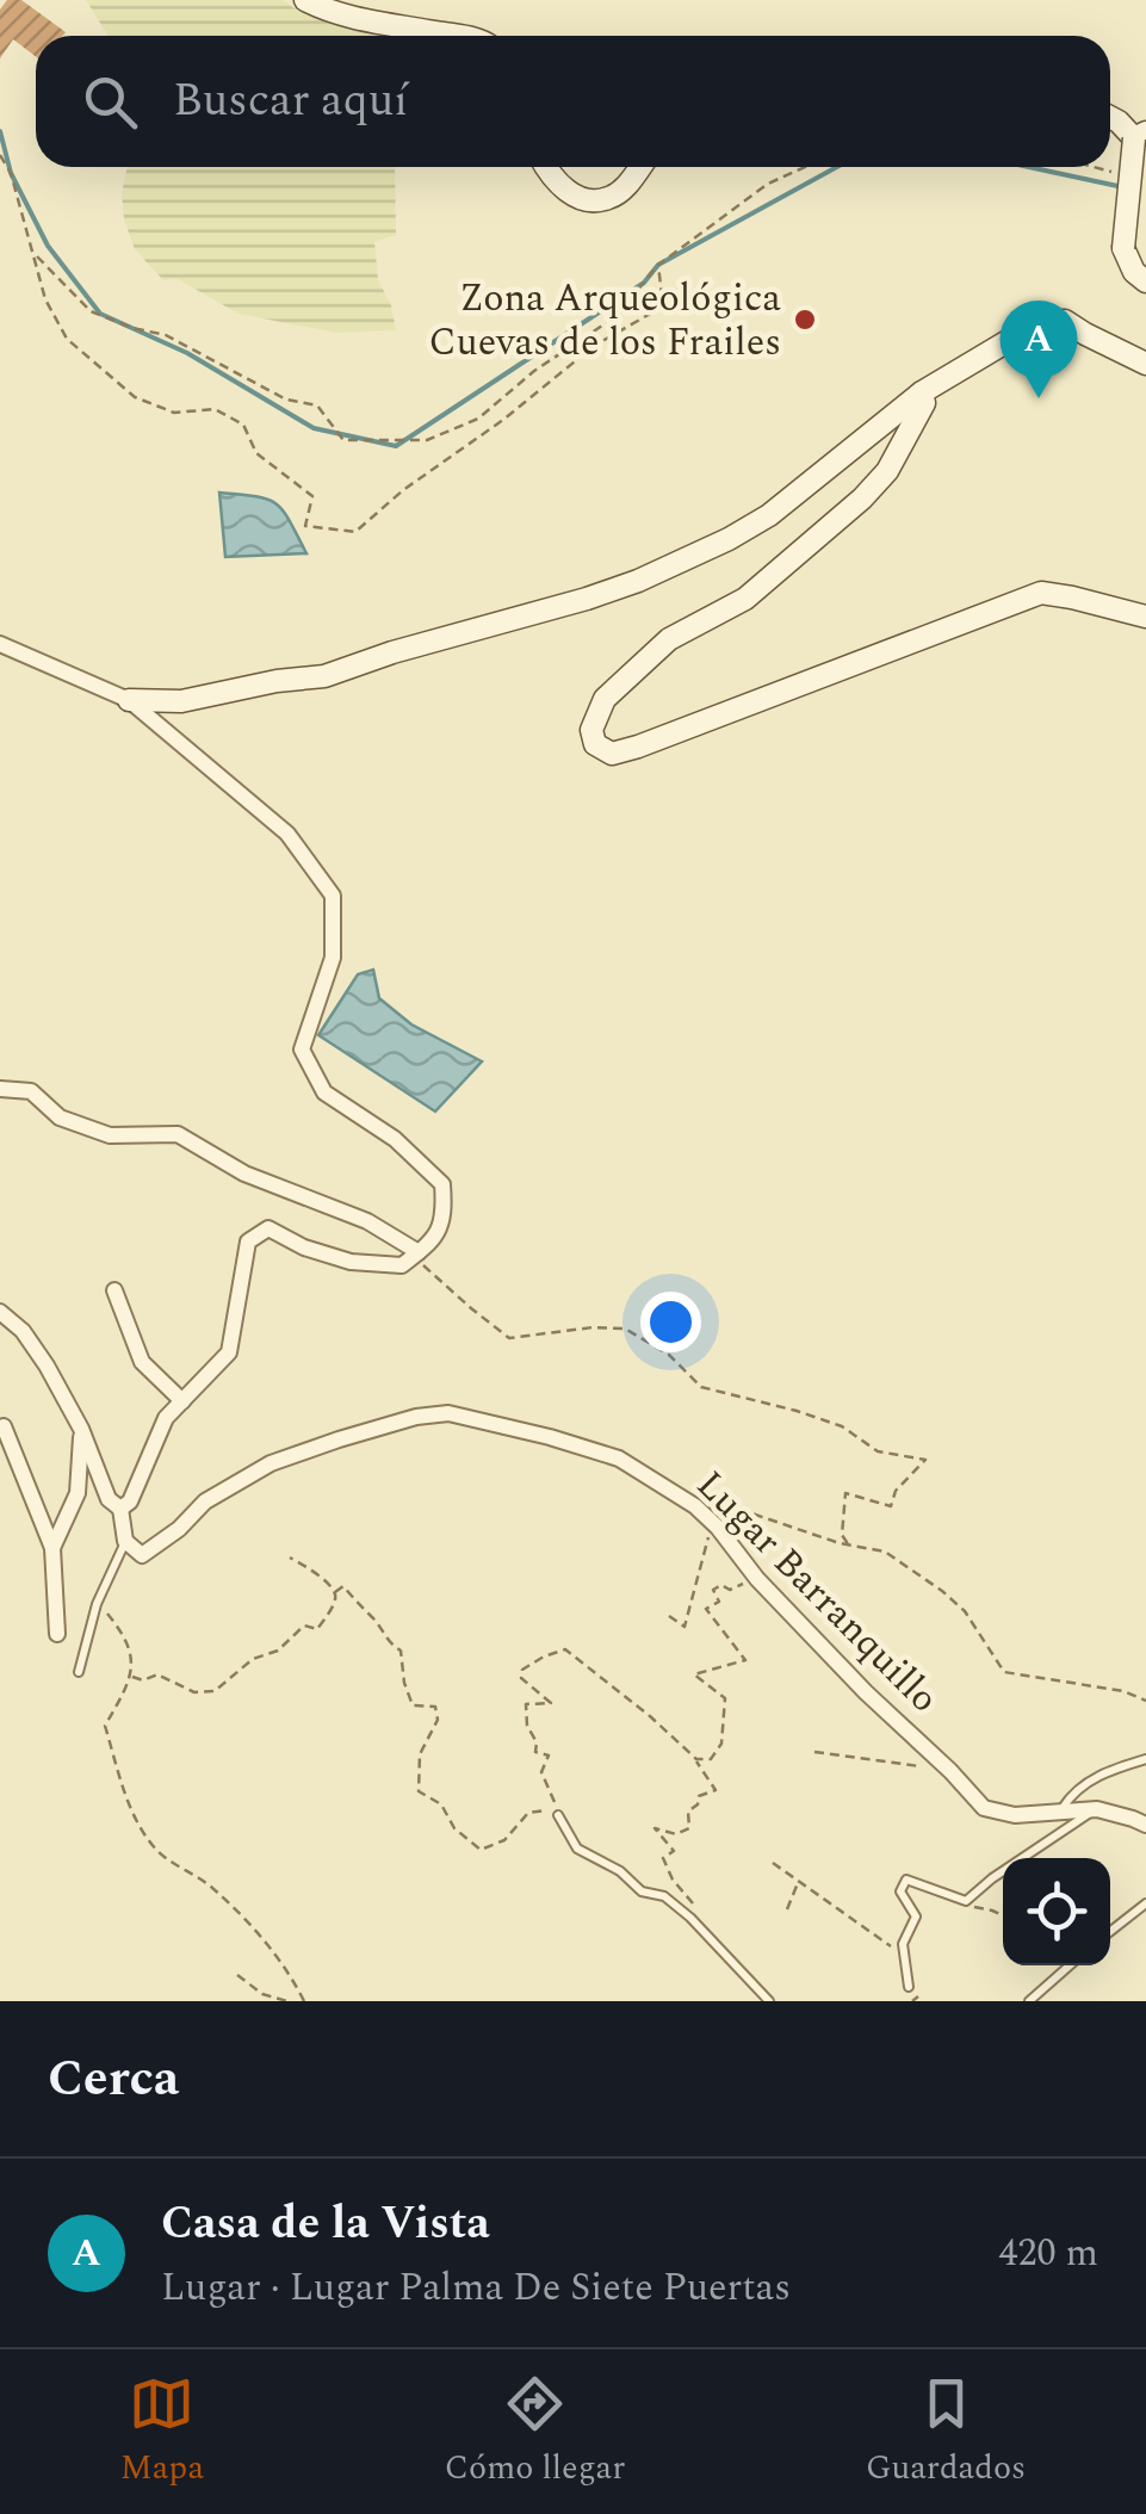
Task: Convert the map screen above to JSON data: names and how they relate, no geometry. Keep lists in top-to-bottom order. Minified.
{"streets":{"street":["Lugar Barranquillo"]},"places":["Zona Arqueológica Cuevas de los Frailes"],"page":{"search":"Buscar aquí","pins":"A","heading":"Cerca","list":[{"mark":"A","name":"Casa de la Vista","note":"Lugar · Lugar Palma De Siete Puertas","value":"420 m"}],"nav":["Mapa","Cómo llegar","Guardados"]}}
